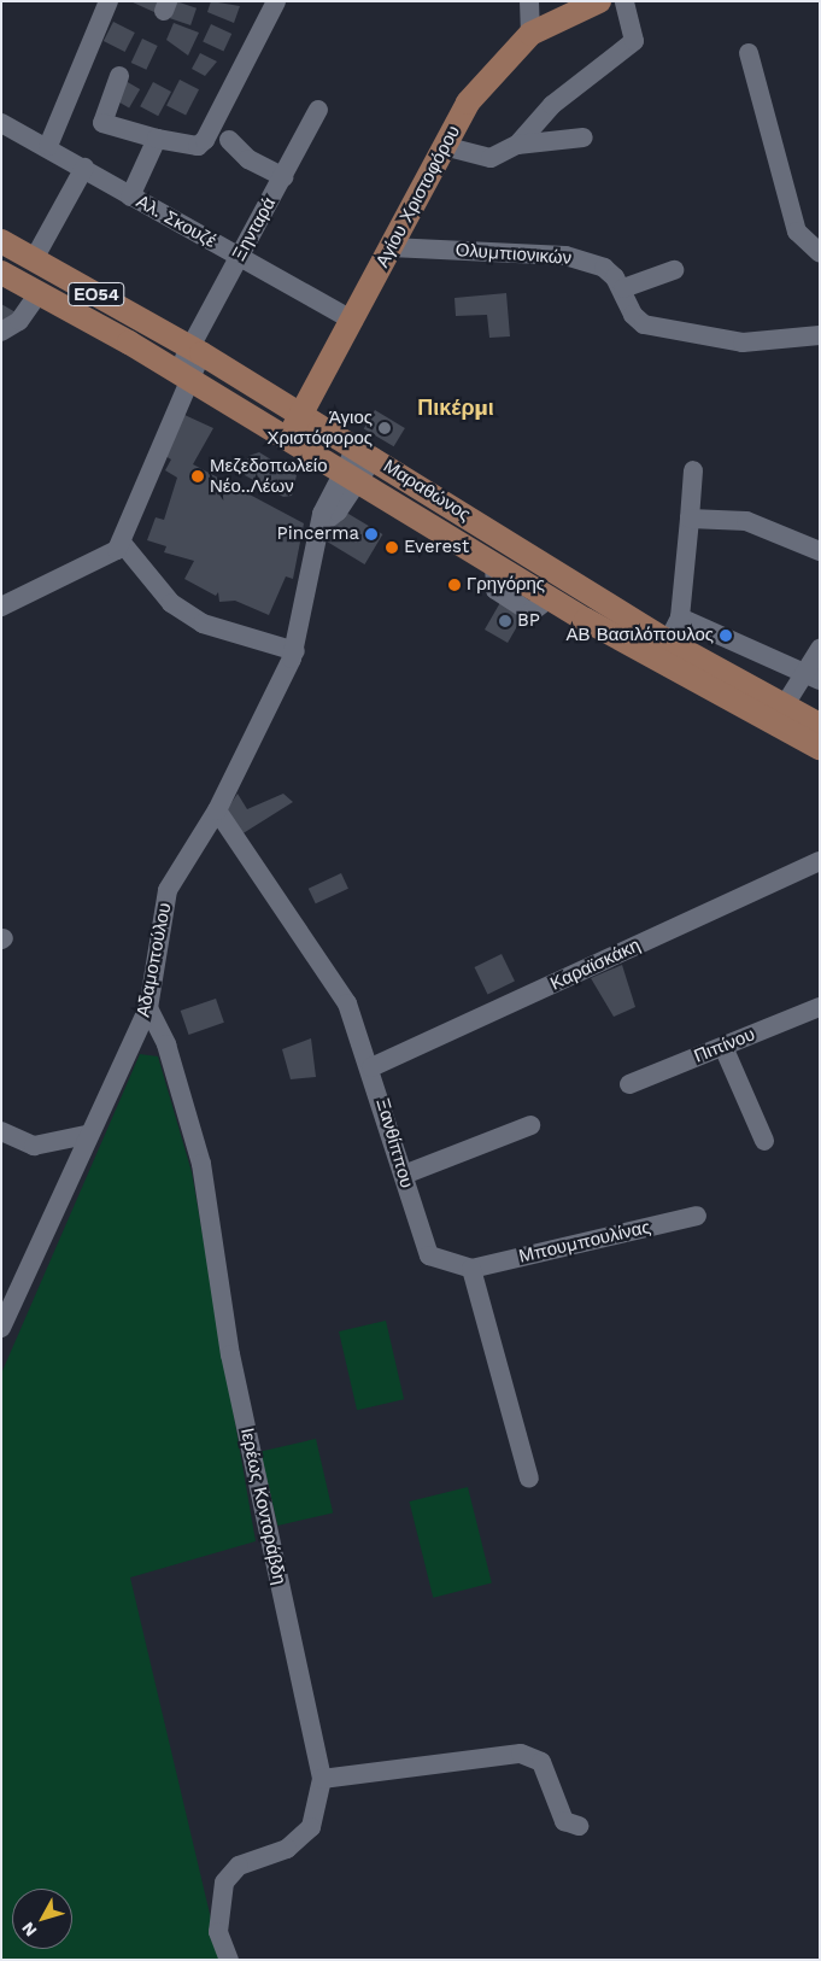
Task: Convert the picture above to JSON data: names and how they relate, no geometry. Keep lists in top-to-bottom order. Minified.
{"streets":{"main road":["Αγίου Χριστοφόρου","ΕΟ54","Μαραθώνος"],"street":["Αλ. Σκουζέ","Ξηνταρά","Ολυμπιονικών","Αδαμοπούλου","Καραϊσκάκη","Πιπίνου","Ξανθίππου","Μπουμπουλίνας","Ιερέως Κοντοράβδη"]},"crossings":[["Αγίου Χριστοφόρου","Αλ. Σκουζέ"],["Αγίου Χριστοφόρου","Ολυμπιονικών"],["Αγίου Χριστοφόρου","Μαραθώνος"],["Αλ. Σκουζέ","Ξηνταρά"],["Ξηνταρά","Μαραθώνος"],["Μαραθώνος","Αδαμοπούλου"],["Αδαμοπούλου","Ξανθίππου"],["Αδαμοπούλου","Ιερέως Κοντοράβδη"],["Καραϊσκάκη","Ξανθίππου"],["Ξανθίππου","Μπουμπουλίνας"]],"districts":["Πικέρμι"],"places":["Άγιος Χριστόφορος","Μεζεδοπωλείο Νέο..Λέων","Pincerma","Everest","Γρηγόρης","BP","ΑΒ Βασιλόπουλος"],"north":"bottom left"}
